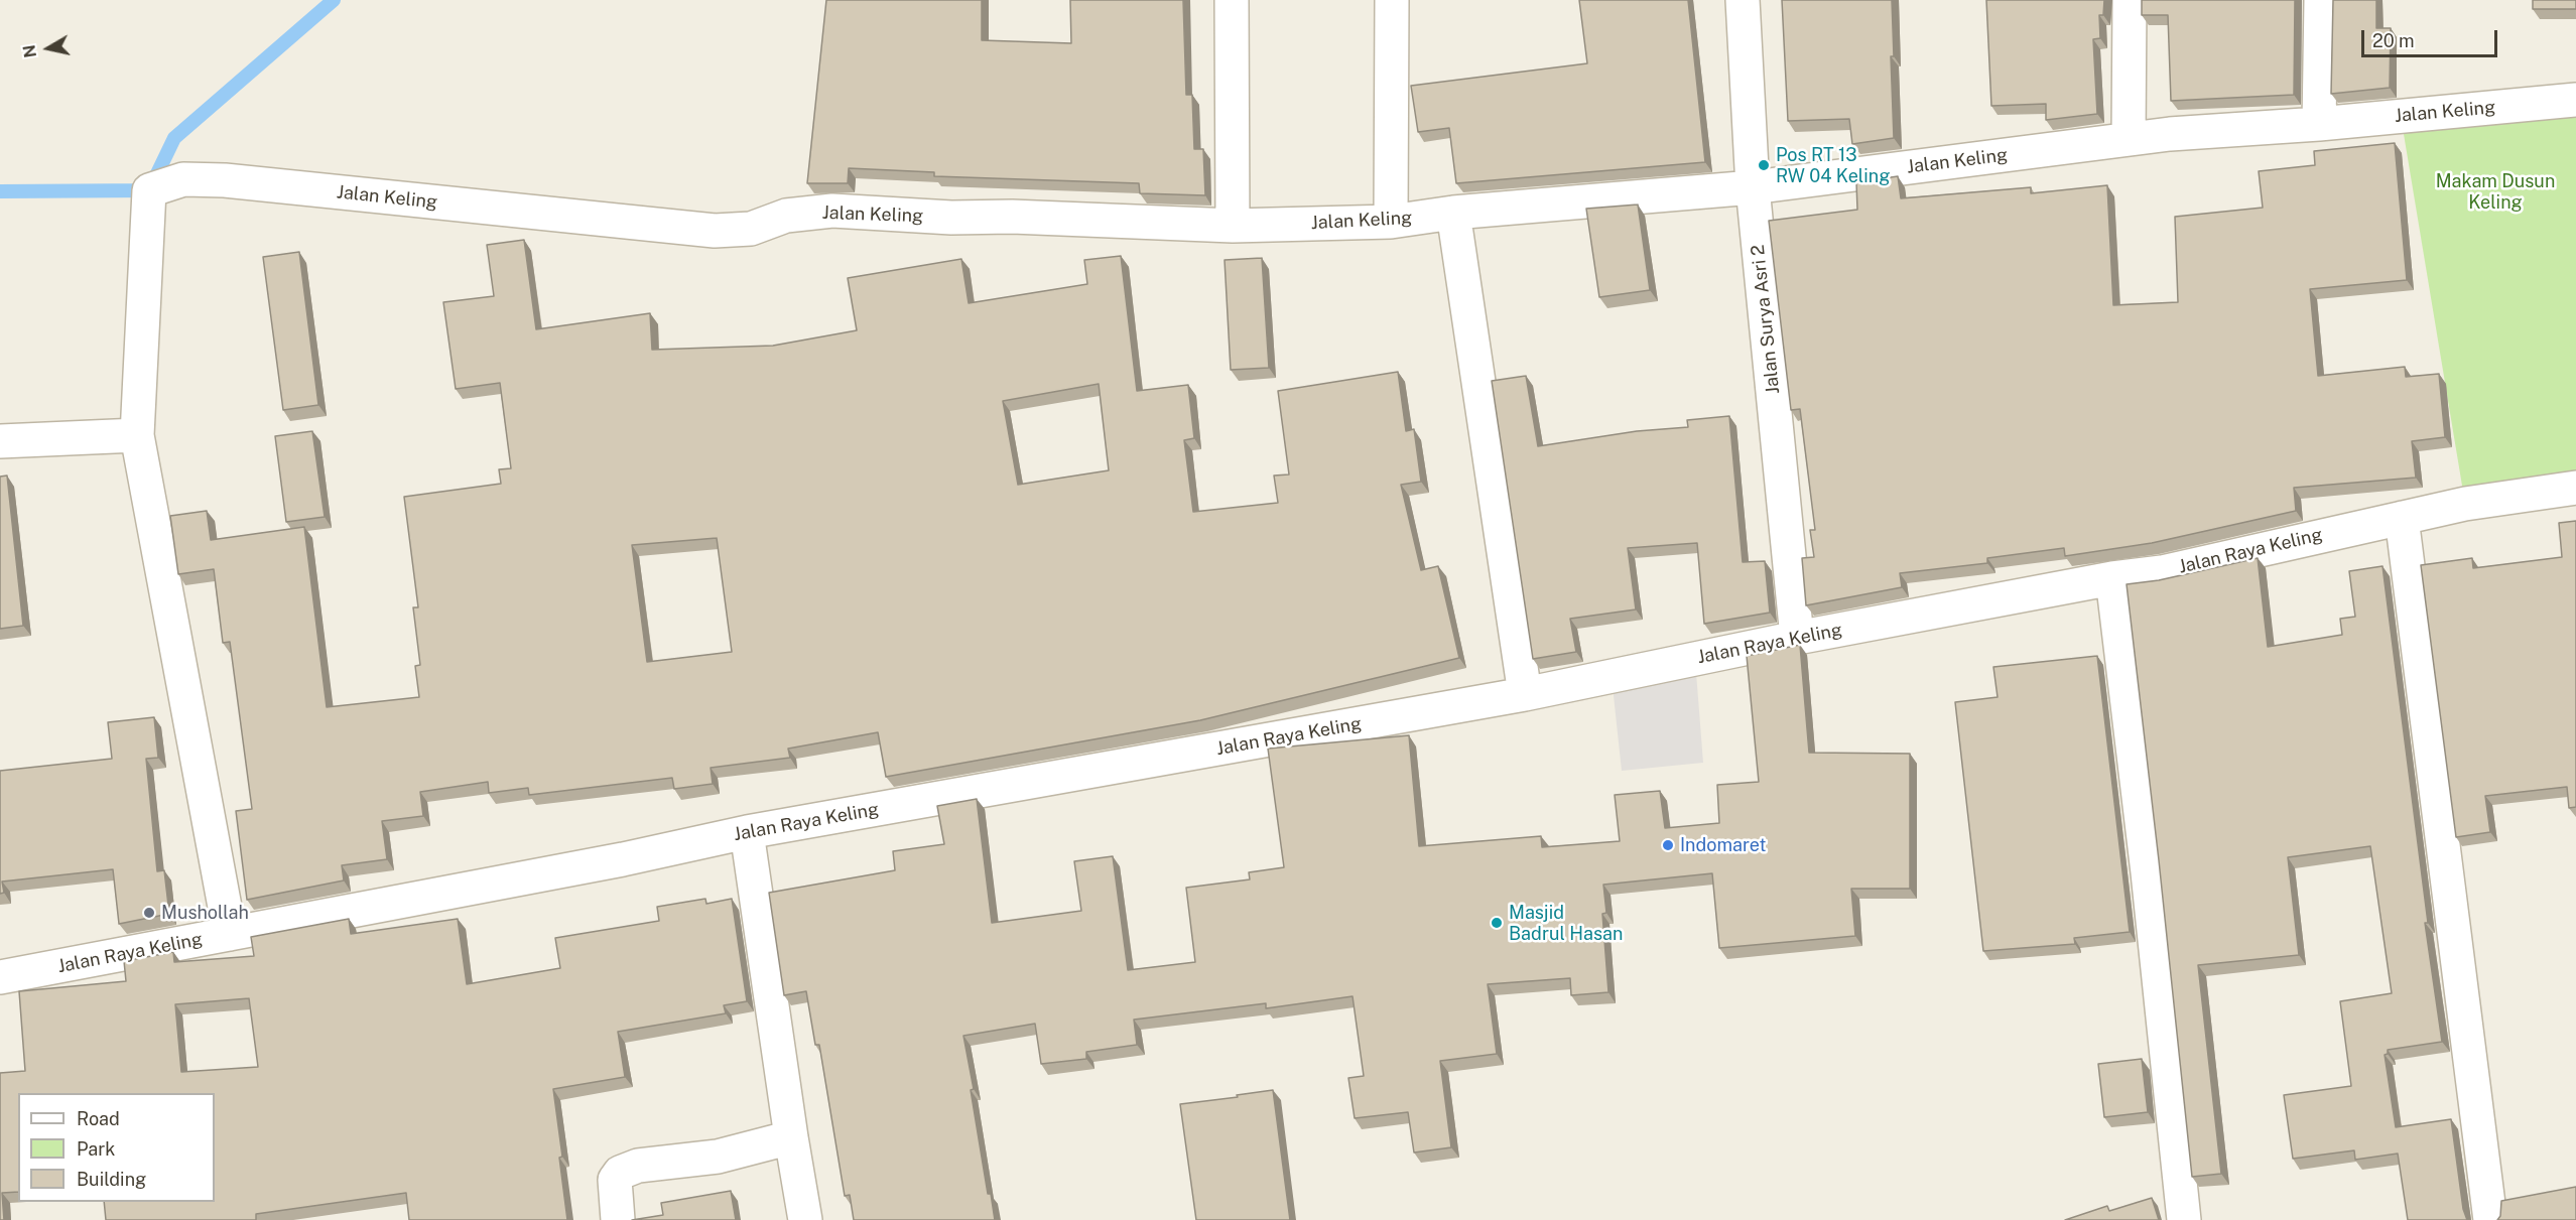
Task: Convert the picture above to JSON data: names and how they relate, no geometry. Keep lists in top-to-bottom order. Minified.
{"streets":{"street":["Jalan Keling","Jalan Surya Asri 2","Jalan Raya Keling"]},"crossings":[["Jalan Keling","Jalan Surya Asri 2"],["Jalan Surya Asri 2","Jalan Raya Keling"]],"parks":["Makam Dusun Keling"],"places":["Pos RT 13 RW 04 Keling","Indomaret","Mushollah","Masjid Badrul Hasan"],"legend":["Road","Park","Building"],"scale_bar":"20 m","north":"left"}
